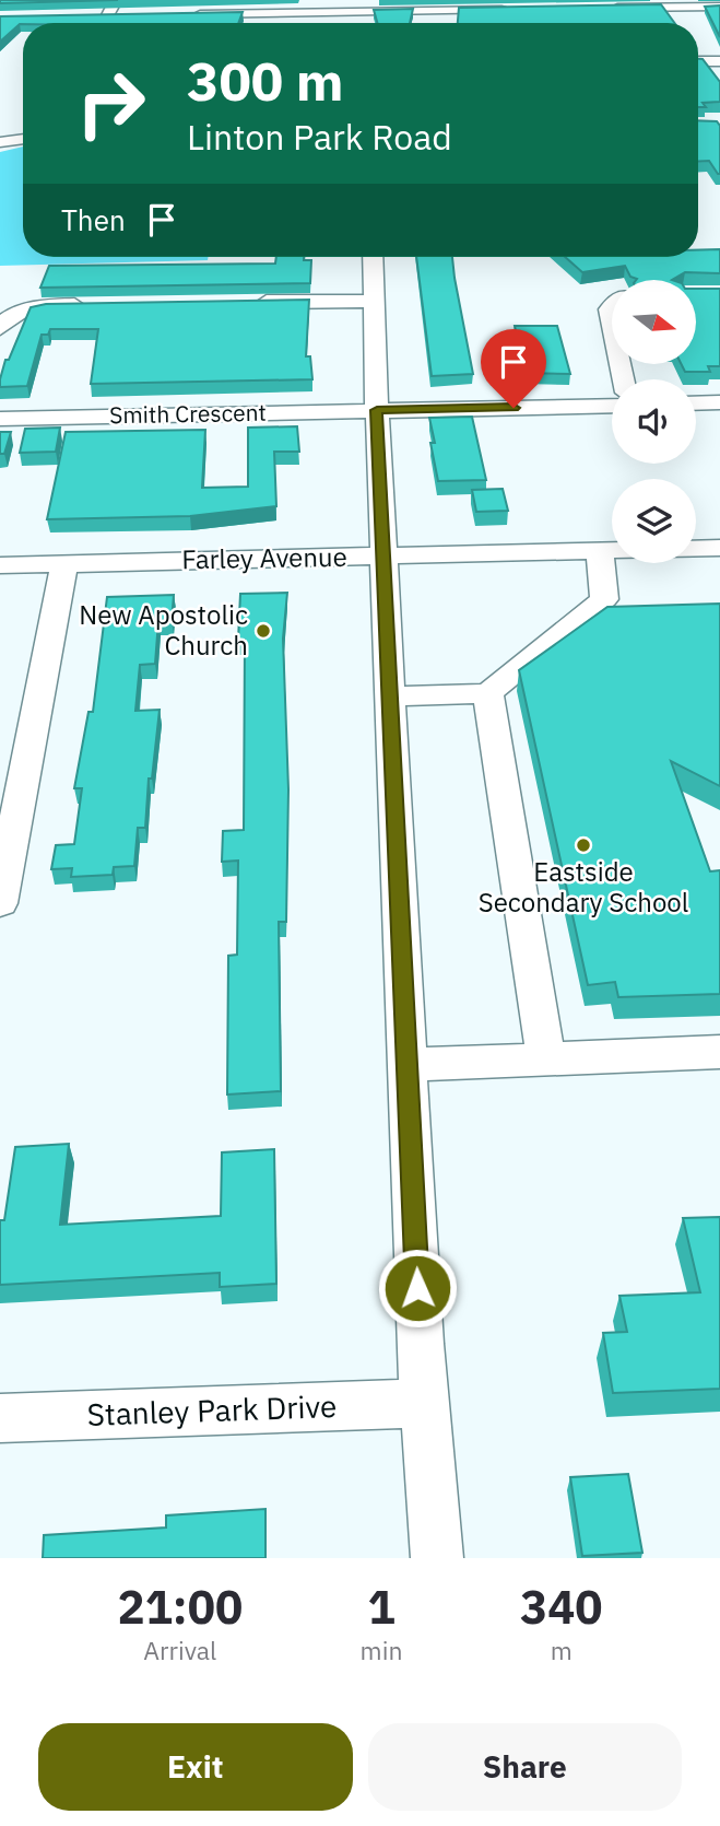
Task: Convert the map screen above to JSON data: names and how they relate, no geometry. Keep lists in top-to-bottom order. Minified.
{"streets":{"street":["Smith Crescent","Farley Avenue","Stanley Park Drive"]},"places":["New Apostolic Church","Eastside Secondary School"],"north":"right","page":{"turn":["300 m","Linton Park Road"],"then":"Then","eta":["21:00","Arrival","1","min","340","m"],"buttons":["Exit","Share"]}}
